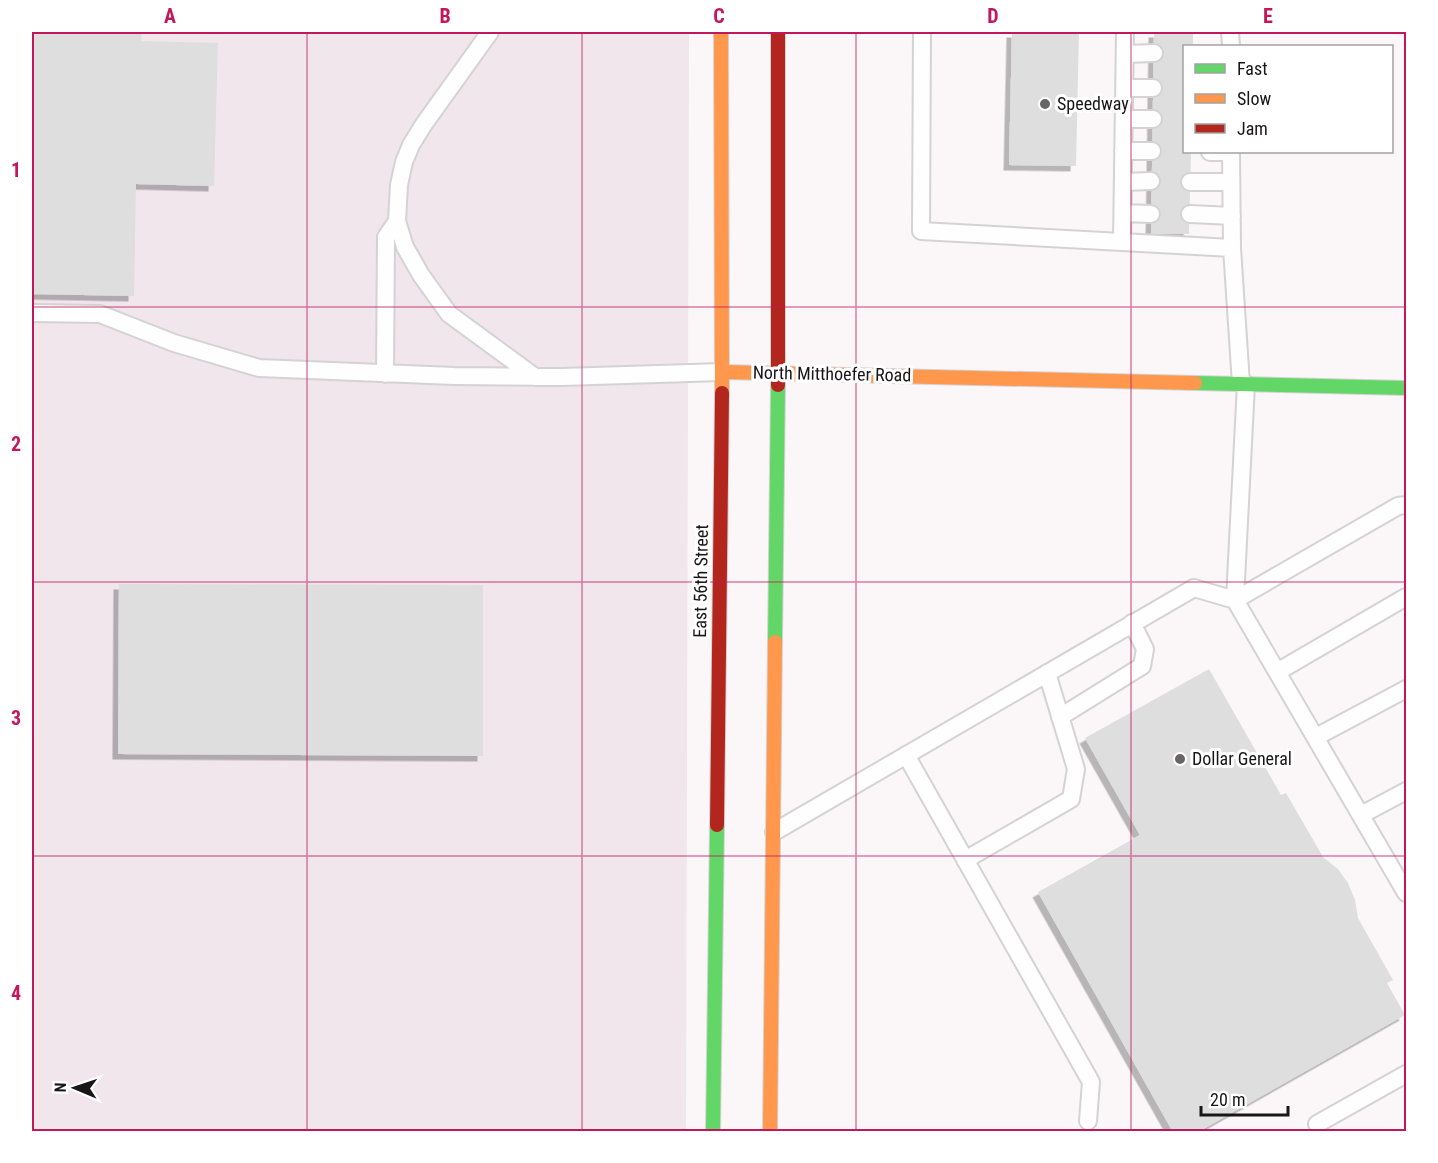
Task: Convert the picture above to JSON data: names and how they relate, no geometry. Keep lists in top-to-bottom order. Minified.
{"streets":{"main road":["North Mitthoefer Road","East 56th Street"]},"crossings":[["North Mitthoefer Road","East 56th Street"]],"places":["Speedway","Dollar General"],"legend":["Fast","Slow","Jam"],"scale_bar":"20 m","north":"left","grid":{"columns":["A","B","C","D","E"],"rows":["1","2","3","4"]}}
